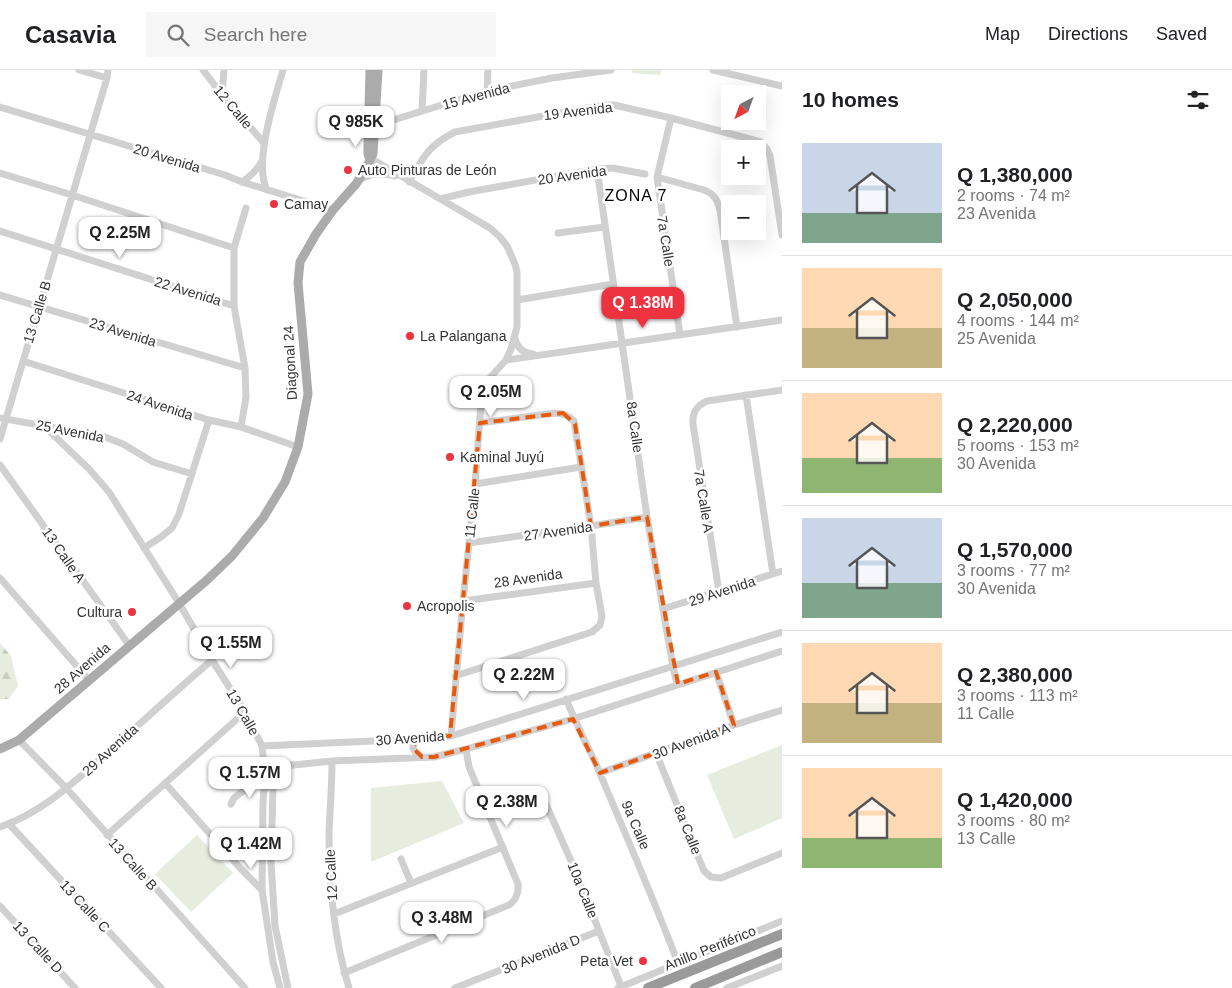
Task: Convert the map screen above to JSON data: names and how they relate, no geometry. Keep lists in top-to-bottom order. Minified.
{"streets":{"highway":["Anillo Periférico"],"main road":["Diagonal 24","28 Avenida"],"street":["15 Avenida","12 Calle","19 Avenida","20 Avenida","7a Calle","22 Avenida","13 Calle B","23 Avenida","24 Avenida","8a Calle","25 Avenida","7a Calle A","11 Calle","27 Avenida","13 Calle A","29 Avenida","13 Calle","30 Avenida","30 Avenida A","9a Calle","10a Calle","13 Calle C","13 Calle D","30 Avenida D"]},"crossings":[["12 Calle","30 Avenida"],["19 Avenida","7a Calle"],["19 Avenida","11 Calle"],["20 Avenida","13 Calle B"],["20 Avenida","Diagonal 24"],["20 Avenida","8a Calle"],["20 Avenida","11 Calle"],["22 Avenida","13 Calle B"],["13 Calle B","23 Avenida"],["13 Calle B","24 Avenida"],["13 Calle B","25 Avenida"],["13 Calle B","28 Avenida"],["13 Calle B","29 Avenida"],["Diagonal 24","24 Avenida"],["Diagonal 24","11 Calle"],["Diagonal 24","28 Avenida"],["Diagonal 24","13 Calle"],["8a Calle","27 Avenida"],["8a Calle","29 Avenida"],["8a Calle","30 Avenida"],["8a Calle","30 Avenida A"],["25 Avenida","13 Calle"],["7a Calle A","29 Avenida"],["11 Calle","27 Avenida"],["11 Calle","28 Avenida"],["11 Calle","30 Avenida"],["13 Calle A","28 Avenida"],["28 Avenida","13 Calle"],["29 Avenida","13 Calle"],["29 Avenida","13 Calle C"],["13 Calle","30 Avenida"],["30 Avenida","9a Calle"],["30 Avenida A","9a Calle"],["10a Calle","30 Avenida D"]],"districts":["ZONA 7"],"places":["Auto Pinturas de León","Camay","La Palangana","Kaminal Juyú","Acropolis","Cultura","Peta Vet"],"north":"bottom left","page":{"header":"Casavia","search":"Search here","nav":["Map","Directions","Saved"],"heading":"10 homes","map_buttons":["+","−"],"price":["Q 985K","Q 2.25M","Q 1.38M","Q 2.05M","Q 1.55M","Q 2.22M","Q 1.57M","Q 2.38M","Q 1.42M","Q 3.48M"],"list":[{"name":"Q 1,380,000","note":"2 rooms · 74 m² · 23 Avenida"},{"name":"Q 2,050,000","note":"4 rooms · 144 m² · 25 Avenida"},{"name":"Q 2,220,000","note":"5 rooms · 153 m² · 30 Avenida"},{"name":"Q 1,570,000","note":"3 rooms · 77 m² · 30 Avenida"},{"name":"Q 2,380,000","note":"3 rooms · 113 m² · 11 Calle"},{"name":"Q 1,420,000","note":"3 rooms · 80 m² · 13 Calle"}]}}
